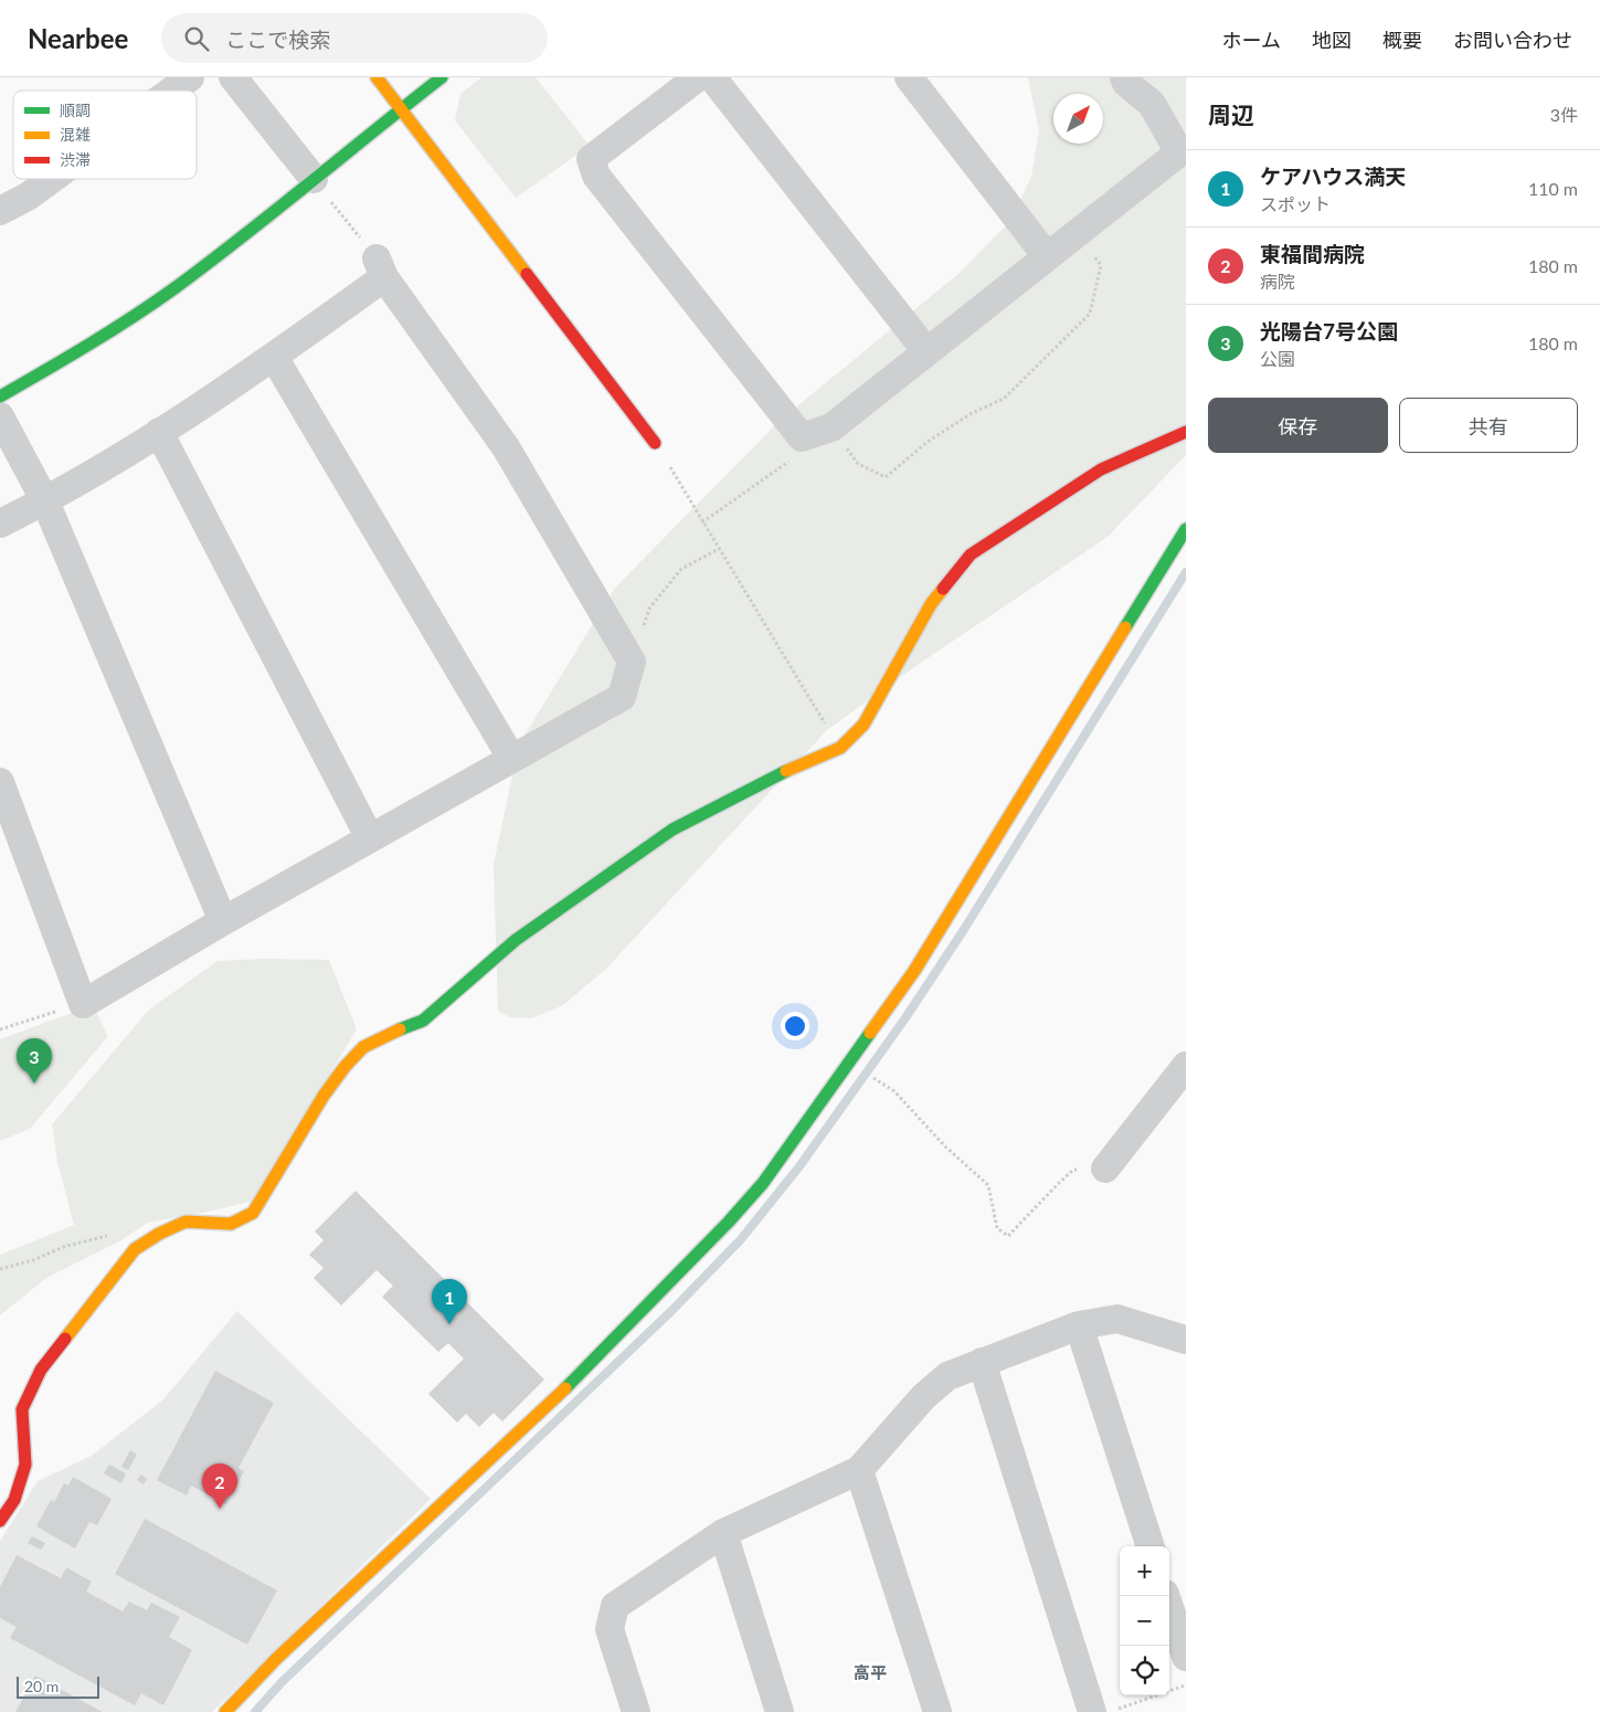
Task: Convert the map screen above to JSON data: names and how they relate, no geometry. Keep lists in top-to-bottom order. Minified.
{"districts":["高平"],"legend":["順調","混雑","渋滞"],"scale_bar":"20 m","north":"top right","page":{"header":"Nearbee","search":"ここで検索","nav":["ホーム","地図","概要","お問い合わせ"],"heading":["周辺","3件"],"list":[{"mark":"1","name":"ケアハウス満天","note":"スポット","value":"110 m"},{"mark":"2","name":"東福間病院","note":"病院","value":"180 m"},{"mark":"3","name":"光陽台7号公園","note":"公園","value":"180 m"}],"buttons":["保存","共有"],"pins":["3","1","2"],"map_buttons":["+","−"],"scale":"20 m"}}
